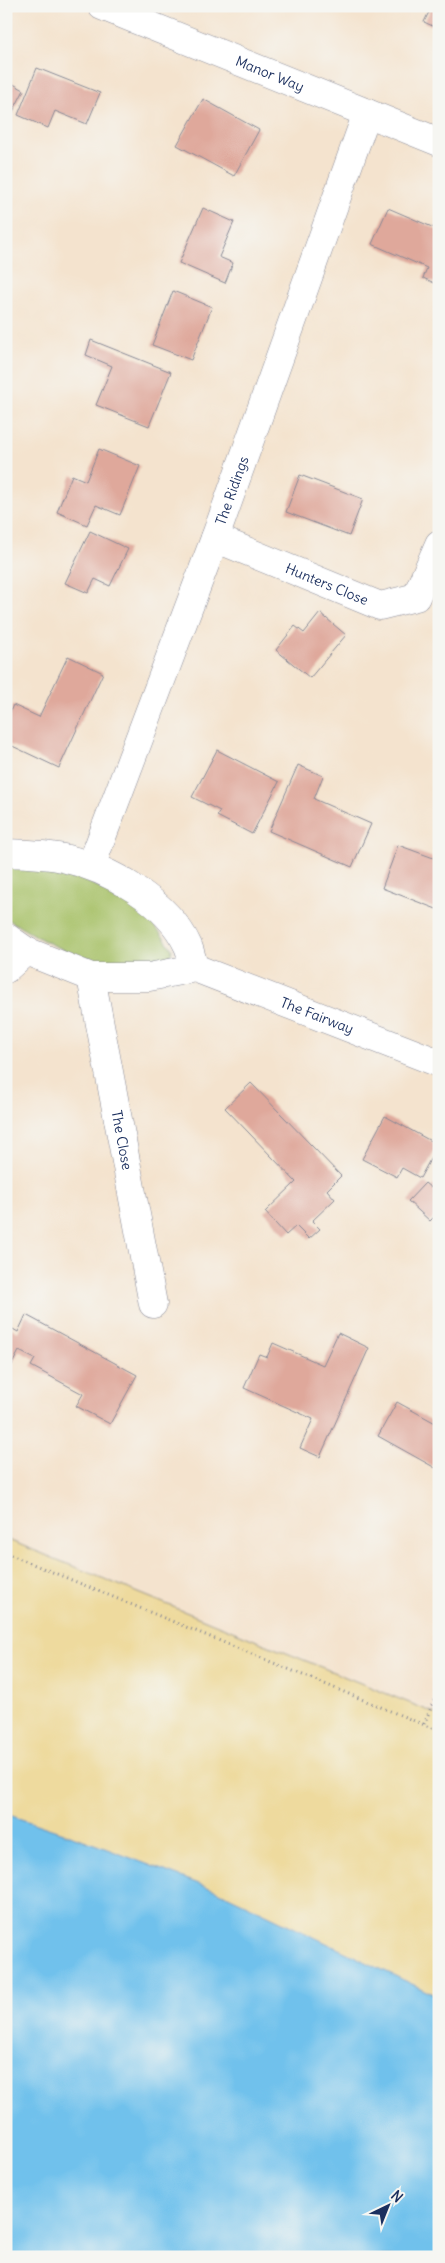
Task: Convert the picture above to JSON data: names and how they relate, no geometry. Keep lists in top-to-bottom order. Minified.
{"streets":{"street":["Manor Way","The Ridings","Hunters Close","The Fairway","The Close"]},"crossings":[["Manor Way","The Ridings"],["The Ridings","Hunters Close"]],"north":"top right"}
